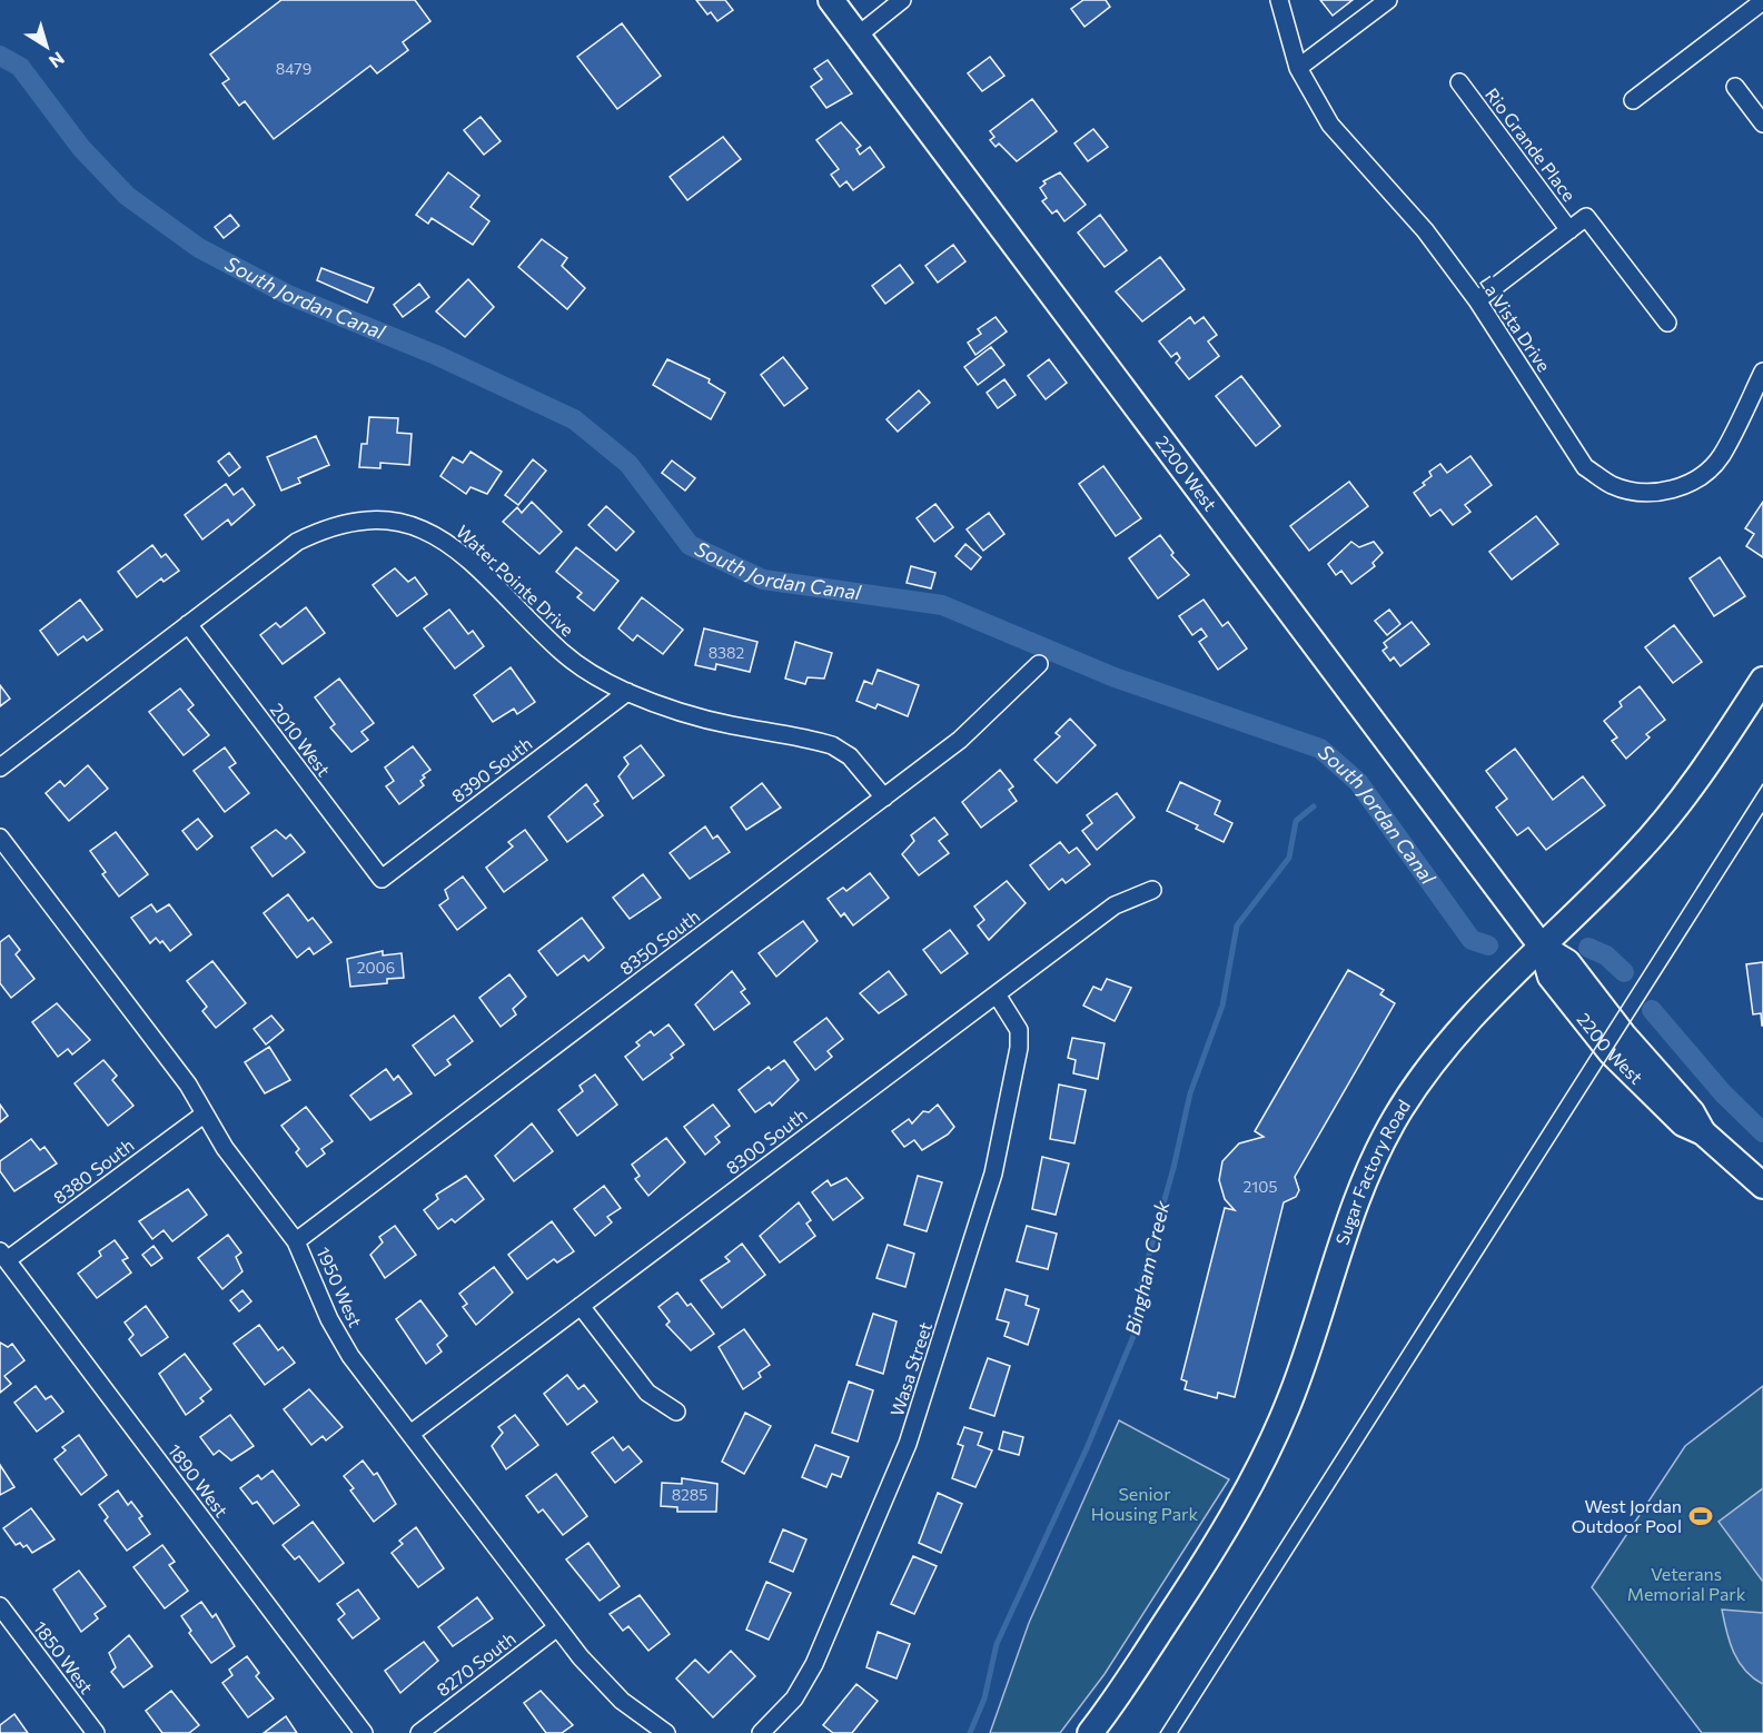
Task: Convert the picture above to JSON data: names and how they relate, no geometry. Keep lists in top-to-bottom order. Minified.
{"streets":{"street":["Rio Grande Place","La Vista Drive","2200 West","Water Pointe Drive","2010 West","8390 South","8350 South","8300 South","8380 South","Sugar Factory Road","1950 West","Wasa Street","1890 West","1850 West","8270 South"]},"crossings":[["2200 West","Sugar Factory Road"],["Water Pointe Drive","2010 West"],["Water Pointe Drive","8390 South"],["Water Pointe Drive","8350 South"],["2010 West","8390 South"],["8350 South","1950 West"],["8300 South","1950 West"],["8300 South","Wasa Street"],["8380 South","1950 West"],["8380 South","1890 West"],["1950 West","8270 South"]],"water":["South Jordan Canal","Bingham Creek"],"parks":["Senior Housing Park","Veterans Memorial Park"],"places":{"sports":["West Jordan Outdoor Pool"]},"house_numbers":["8479","8382","2006","2105","8285"],"north":"bottom right"}
